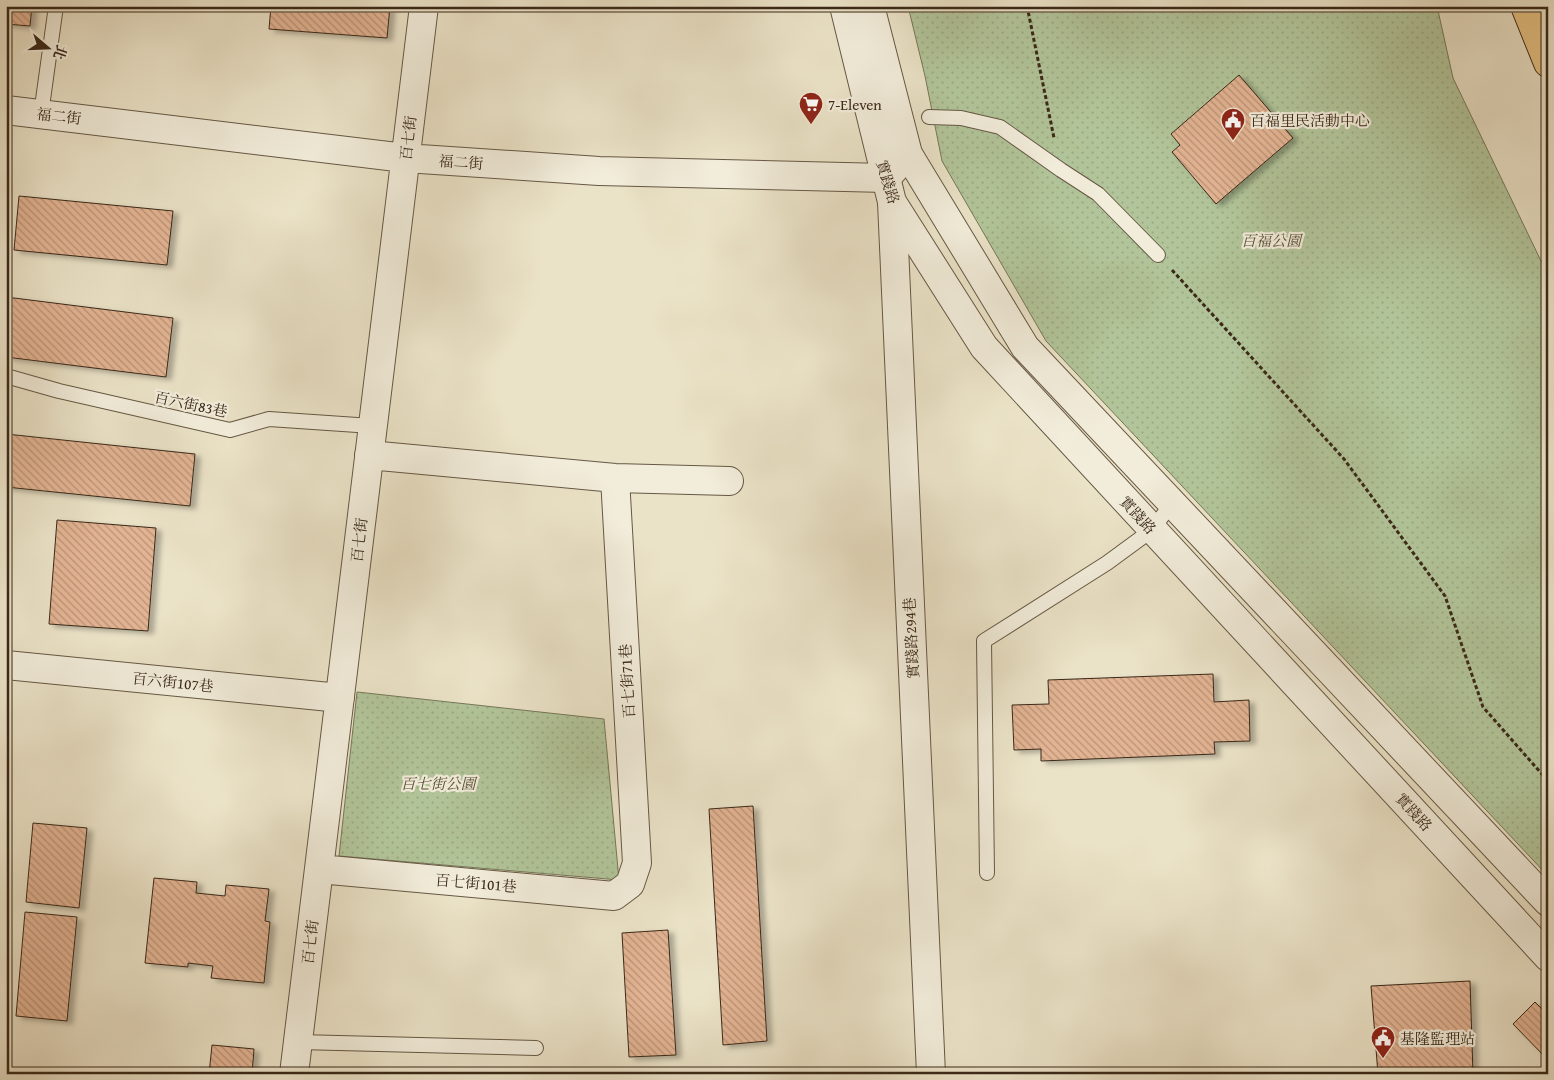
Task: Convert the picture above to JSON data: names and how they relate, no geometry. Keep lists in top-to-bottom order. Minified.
{"streets":{"street":["福二街","百七街","實踐路","實踐路294巷","百七街71巷","百六街107巷","百七街101巷"],"lane":["百六街83巷"]},"crossings":[["福二街","百七街"],["福二街","實踐路"],["福二街","實踐路294巷"],["百七街","百六街83巷"],["百七街","百六街107巷"],["百七街","百七街101巷"],["實踐路","實踐路294巷"],["百七街71巷","百七街101巷"]],"parks":["百福公園","百七街公園"],"places":{"supermarket":["7-Eleven"],"public building":["百福里民活動中心","基隆監理站"]},"north":"right"}
